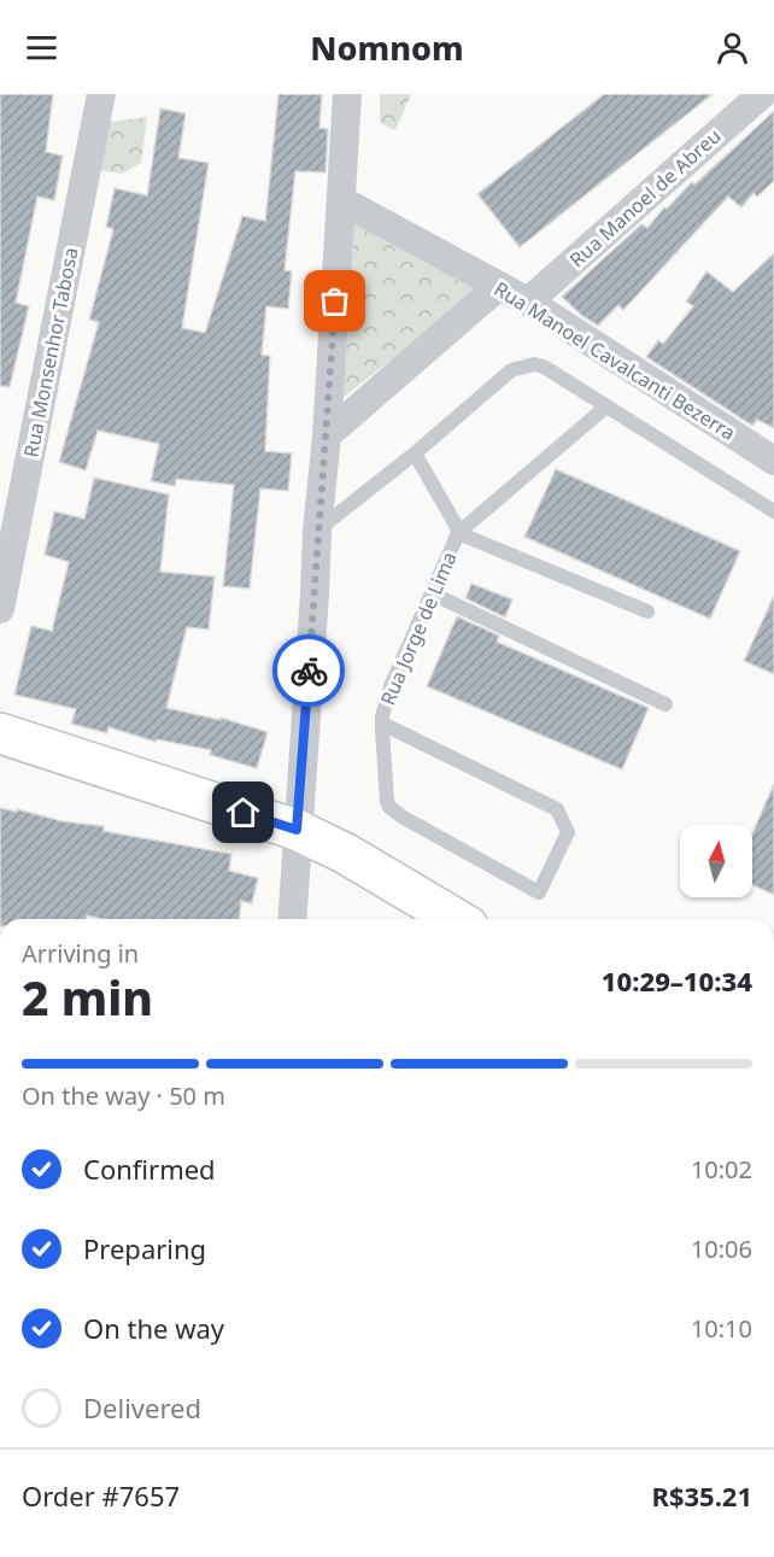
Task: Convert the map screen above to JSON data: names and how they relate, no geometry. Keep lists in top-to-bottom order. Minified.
{"streets":{"street":["Rua Manoel de Abreu","Rua Monsenhor Tabosa","Rua Manoel Cavalcanti Bezerra"],"lane":["Rua Jorge de Lima"]},"crossings":[["Rua Manoel de Abreu","Rua Manoel Cavalcanti Bezerra"]],"north":"top","page":{"header":"Nomnom","heading":["2 min","Arriving in","10:29–10:34"],"panel":["Order #7657","R$35.21"],"bar":"On the way · 50 m","list":[["Confirmed","10:02"],["Preparing","10:06"],["On the way","10:10"],"Delivered"]}}
